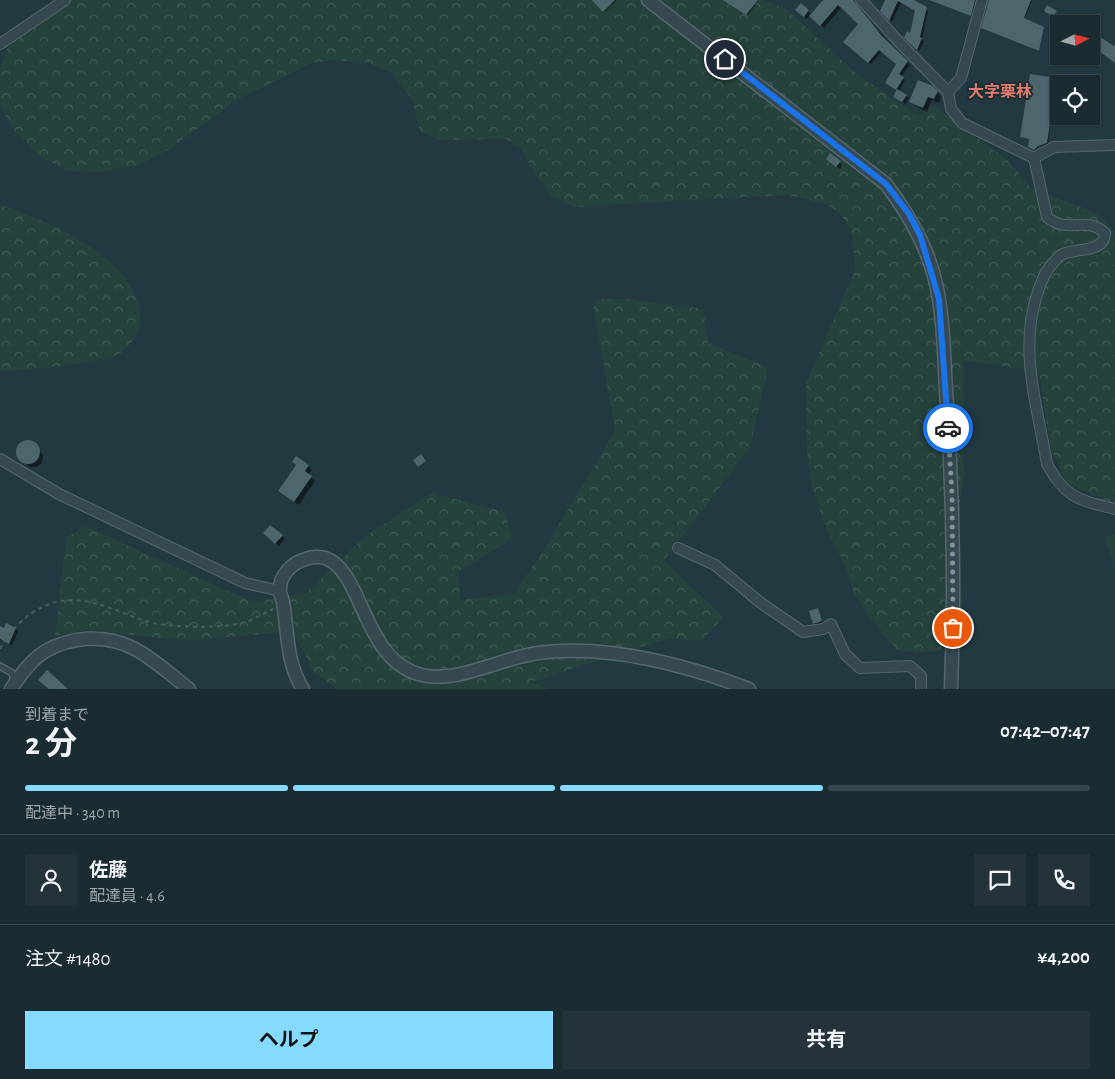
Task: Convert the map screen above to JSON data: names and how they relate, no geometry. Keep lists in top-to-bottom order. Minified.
{"districts":["大字栗林"],"north":"right","page":{"heading":["2 分","到着まで","07:42–07:47"],"panel":["佐藤","配達員 · 4.6","注文 #1480","¥4,200"],"bar":"配達中 · 340 m","buttons":["ヘルプ","共有"]}}
